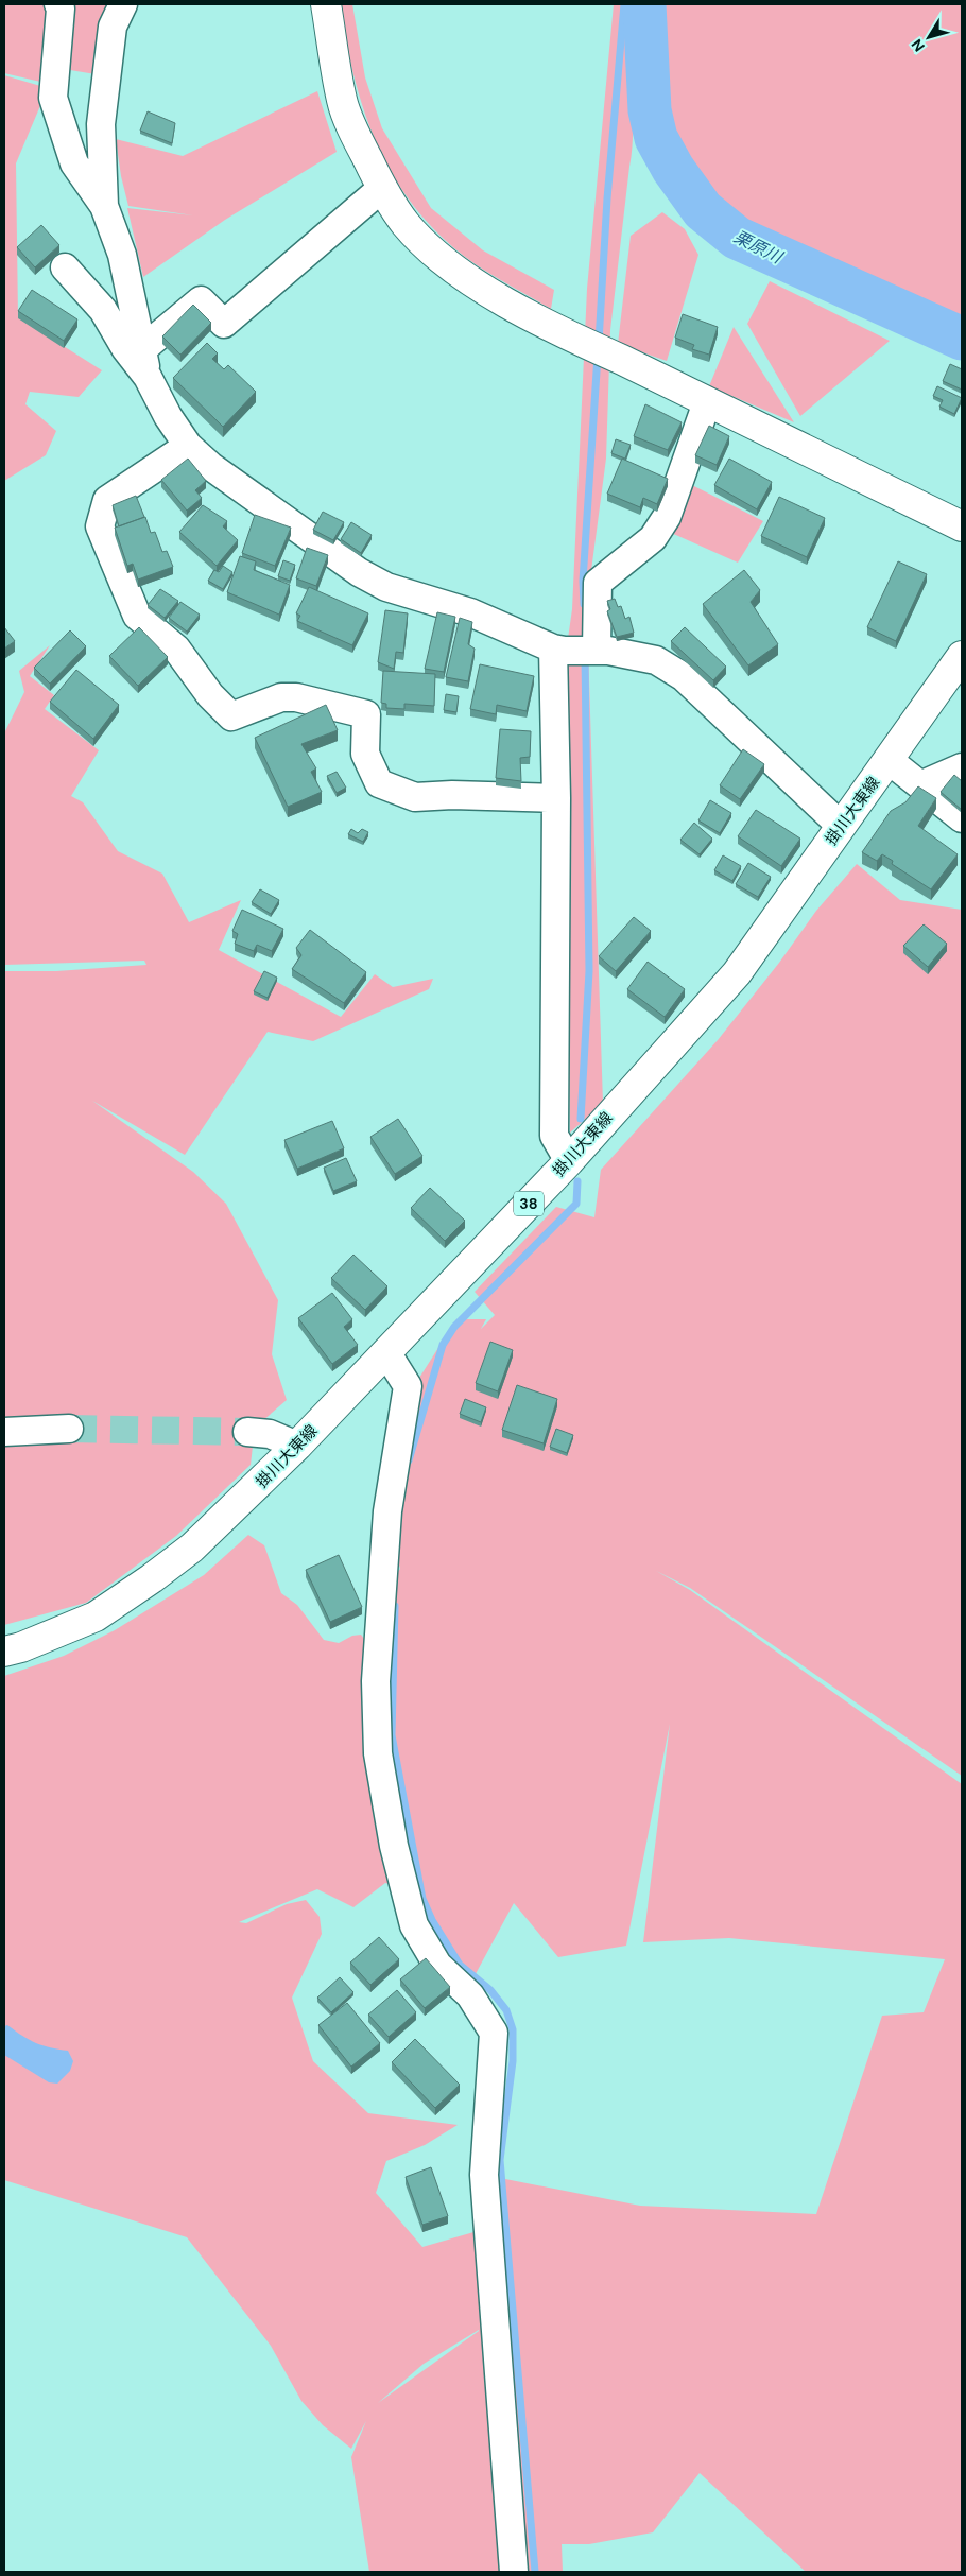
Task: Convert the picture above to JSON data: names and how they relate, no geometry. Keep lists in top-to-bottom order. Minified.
{"streets":{"main road":["掛川大東線","38"]},"water":["栗原川"],"north":"bottom left"}
